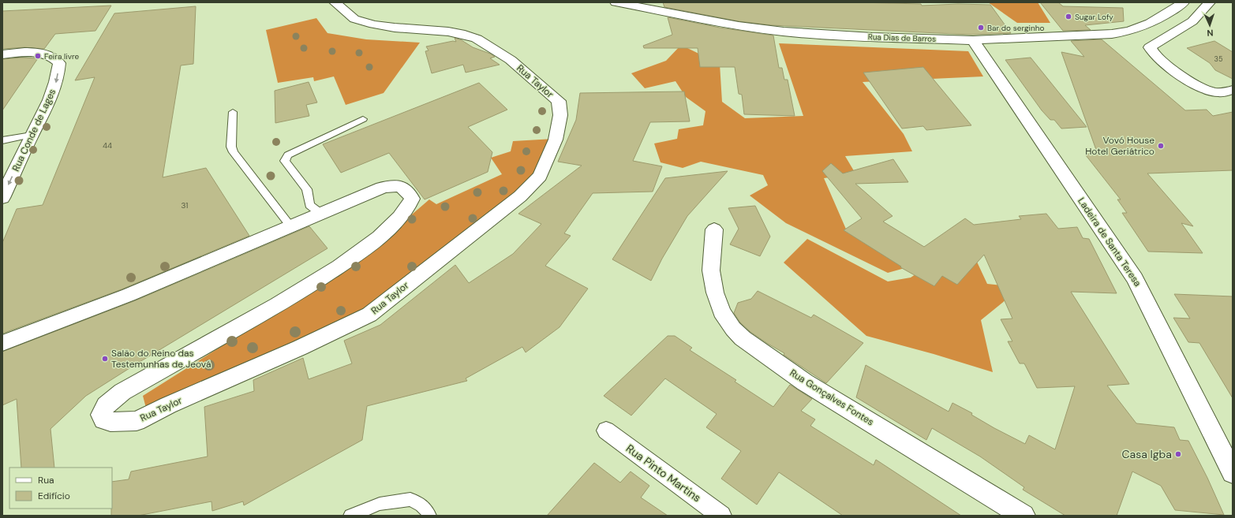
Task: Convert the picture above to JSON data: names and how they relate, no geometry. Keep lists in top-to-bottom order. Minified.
{"streets":{"street":["Rua Dias de Barros","Rua Taylor","Rua Conde de Lages","Ladeira de Santa Teresa","Rua Gonçalves Fontes","Rua Pinto Martins"]},"crossings":[["Rua Dias de Barros","Ladeira de Santa Teresa"]],"places":["Sugar Lofy","Bar do serginho","Feira livre","Vovó House Hotel Geriátrico","Salão do Reino das Testemunhas de Jeová","Casa Igba"],"house_numbers":["35","44","31"],"legend":["Rua","Edifício"],"north":"bottom"}
